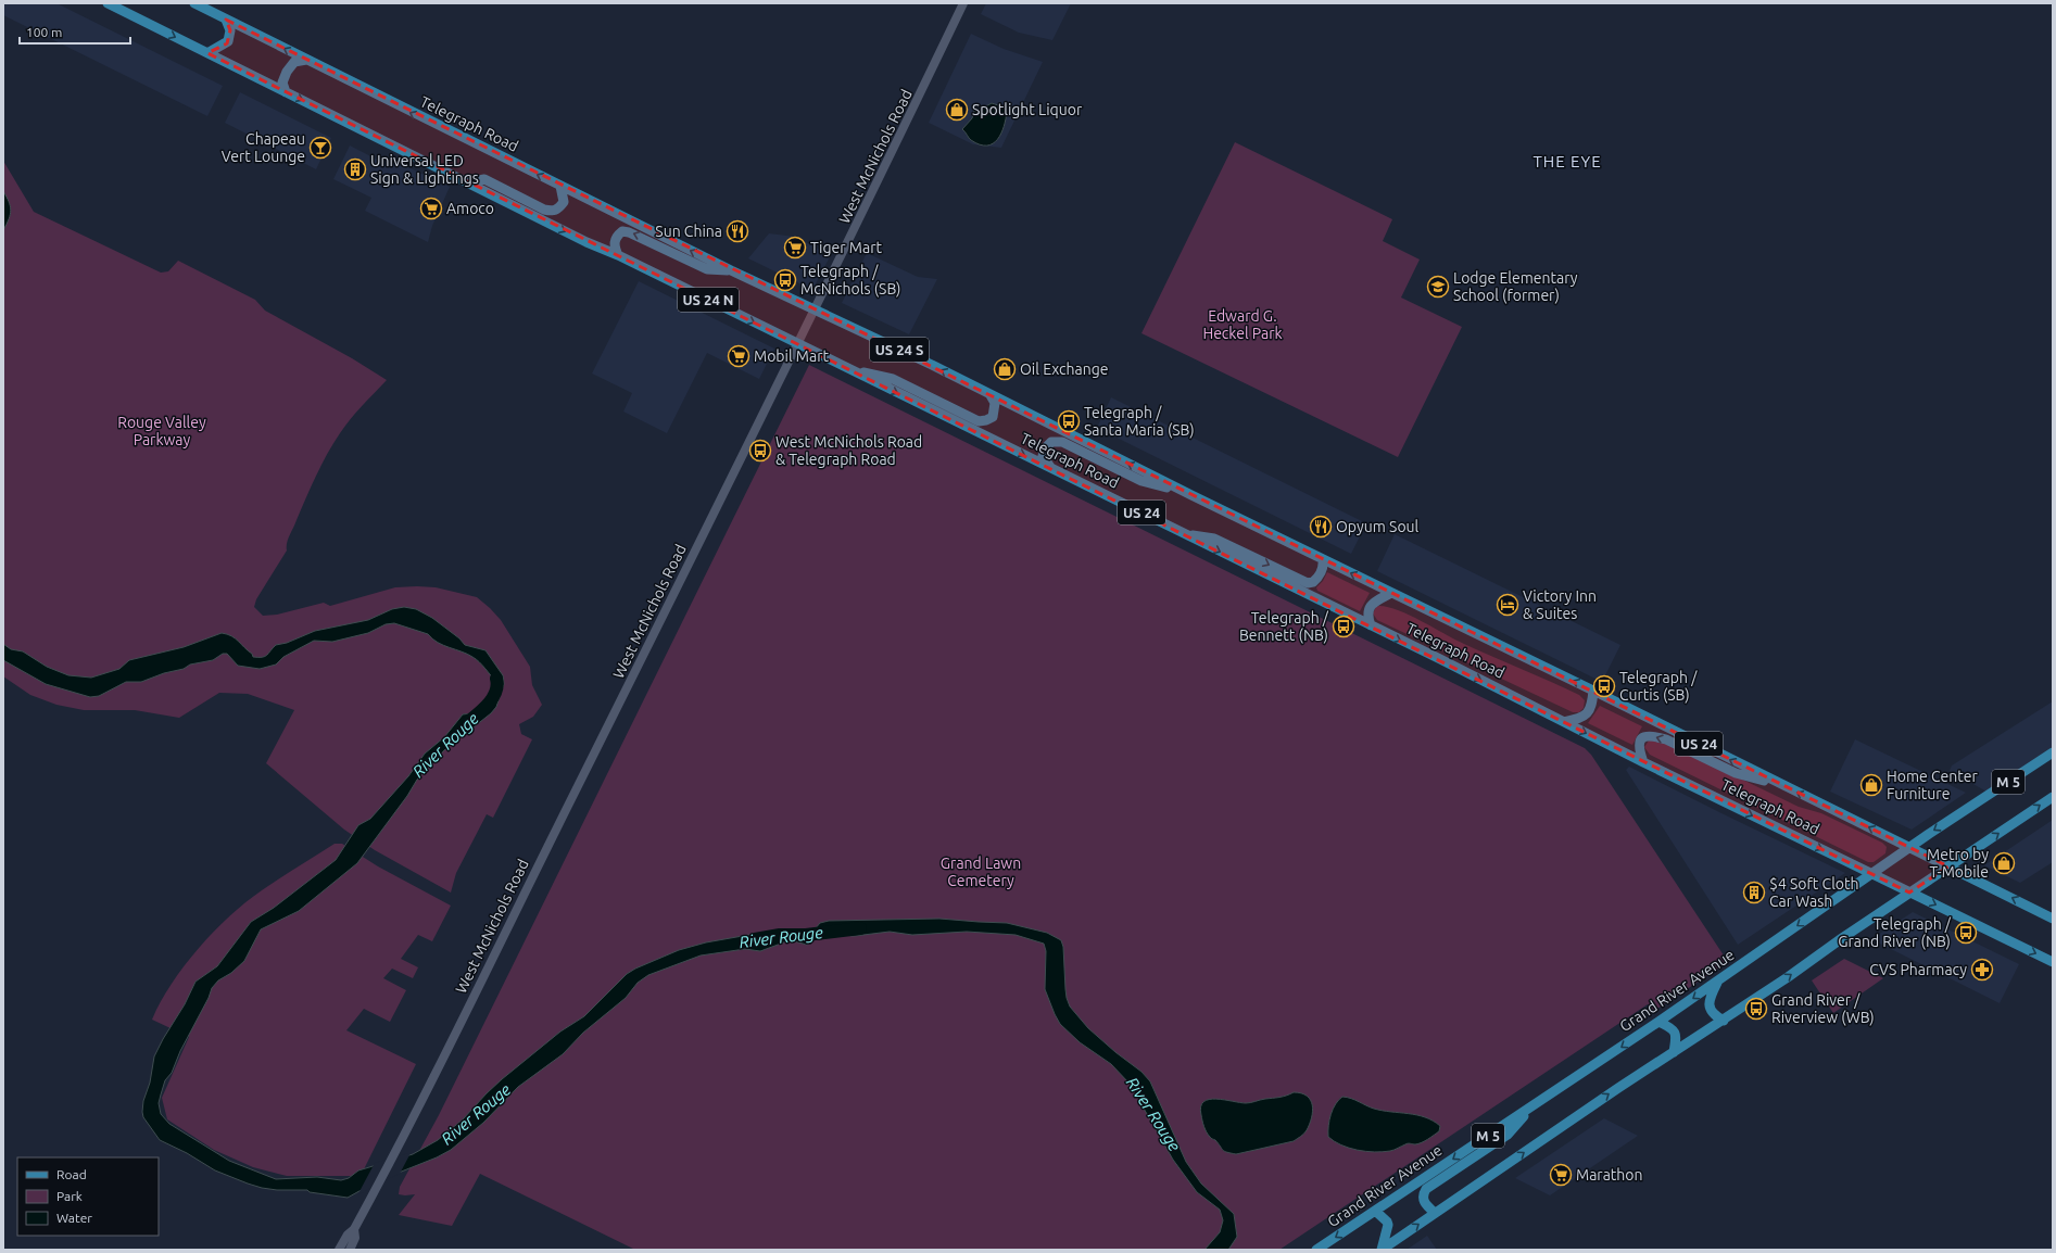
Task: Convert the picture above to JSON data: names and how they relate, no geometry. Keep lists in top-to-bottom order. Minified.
{"streets":{"main road":["Telegraph Road","West McNichols Road","US 24 N","US 24 S","US 24","M 5","Grand River Avenue"]},"crossings":[["Telegraph Road","West McNichols Road"],["Telegraph Road","M 5"],["Telegraph Road","Grand River Avenue"]],"districts":["THE EYE"],"water":["River Rouge"],"parks":["Edward G. Heckel Park","Rouge Valley Parkway","Grand Lawn Cemetery"],"places":{"shop":["Spotlight Liquor","Oil Exchange","Home Center Furniture","Metro by T-Mobile"],"bar":["Chapeau Vert Lounge"],"building":["Universal LED Sign & Lightings","$4 Soft Cloth Car Wash"],"supermarket":["Amoco","Tiger Mart","Mobil Mart","Marathon"],"restaurant":["Sun China","Opyum Soul"],"bus stop":["Telegraph / McNichols (SB)","Telegraph / Santa Maria (SB)","West McNichols Road & Telegraph Road","Telegraph / Bennett (NB)","Telegraph / Curtis (SB)","Telegraph / Grand River (NB)","Grand River / Riverview (WB)"],"school or university":["Lodge Elementary School (former)"],"hotel":["Victory Inn & Suites"],"pharmacy":["CVS Pharmacy"]},"legend":["Road","Park","Water"],"scale_bar":"100 m"}
